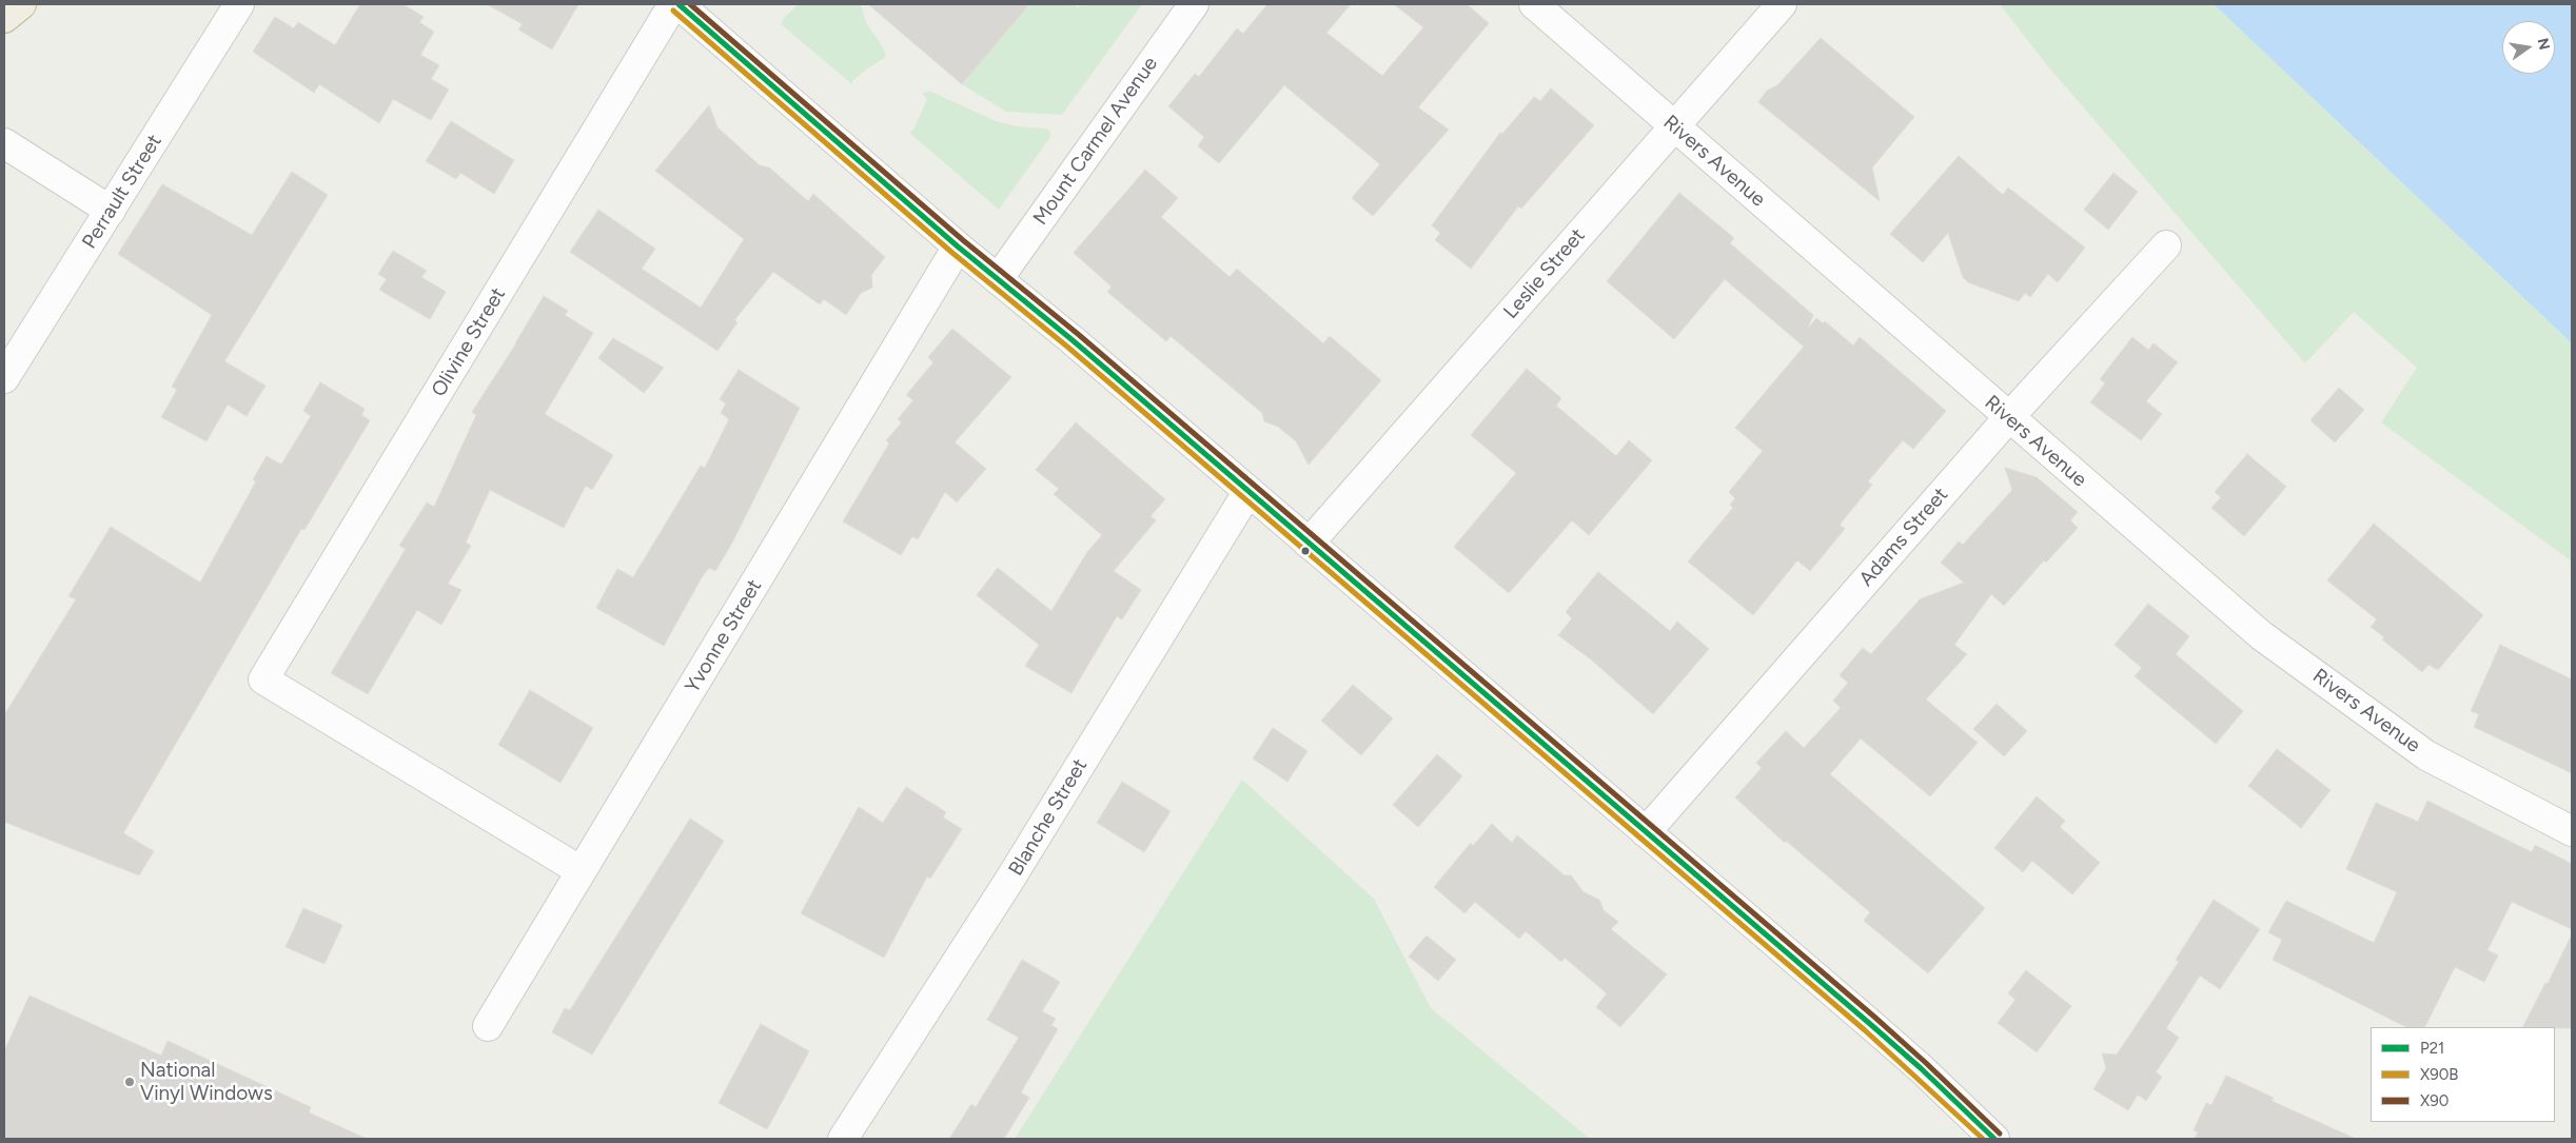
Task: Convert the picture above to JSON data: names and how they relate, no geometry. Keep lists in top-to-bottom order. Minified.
{"streets":{"street":["Mount Carmel Avenue","Rivers Avenue","Perrault Street","Leslie Street","Olivine Street","Adams Street","Yvonne Street","Blanche Street"]},"crossings":[["Rivers Avenue","Leslie Street"],["Rivers Avenue","Adams Street"],["Olivine Street","Yvonne Street"]],"places":["National Vinyl Windows"],"lines":["transit line P21","transit line X90","transit line X90B"],"legend":["P21","X90B","X90"],"north":"right"}
